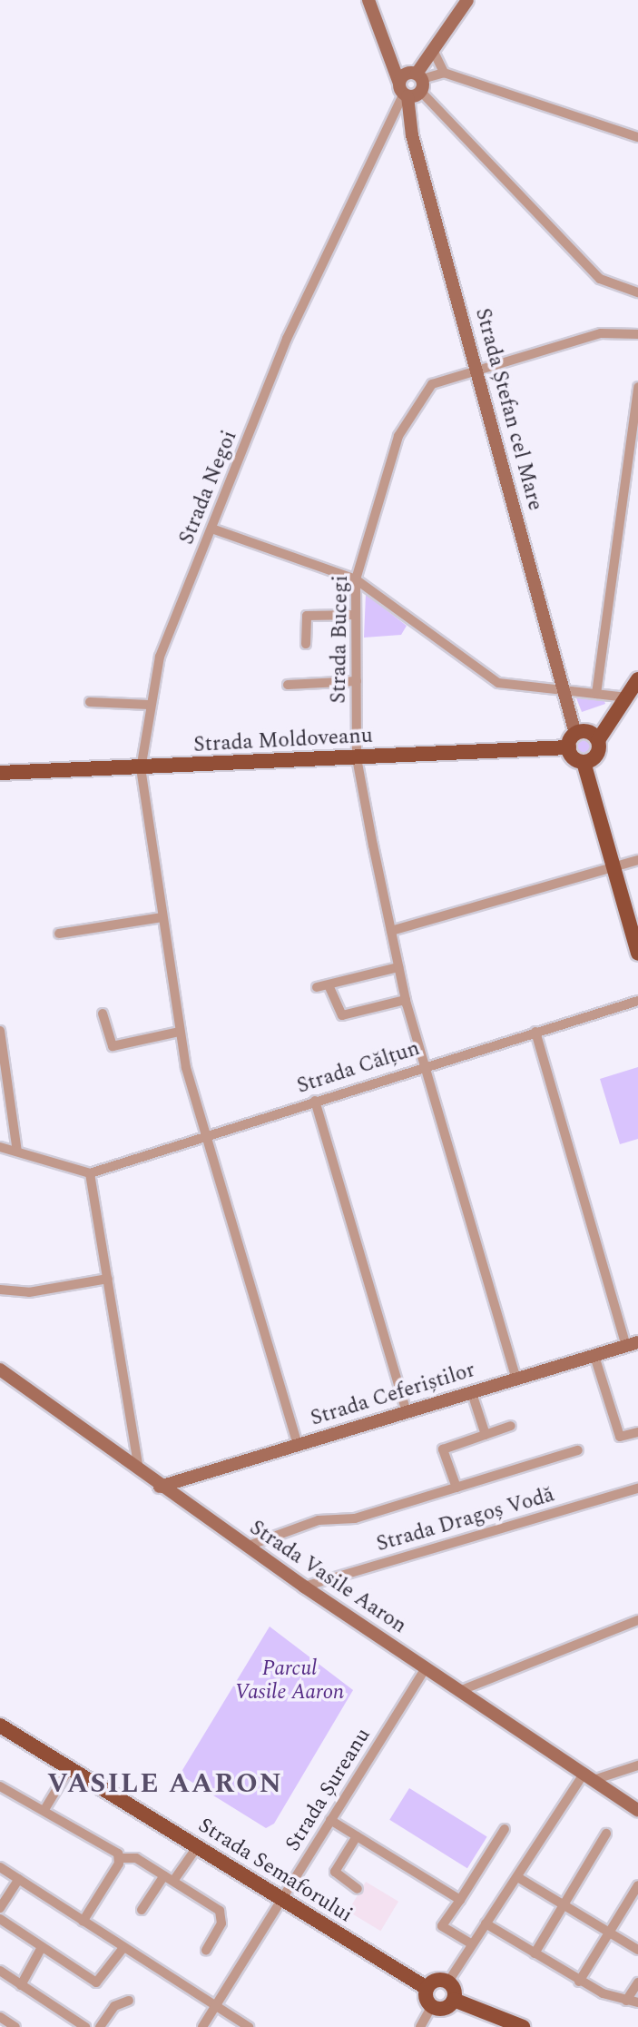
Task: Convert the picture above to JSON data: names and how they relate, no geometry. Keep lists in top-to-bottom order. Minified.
{"streets":{"main road":["Strada Moldoveanu","Strada Semaforului"],"street":["Strada Ștefan cel Mare","Strada Negoi","Strada Bucegi","Strada Călțun","Strada Ceferiștilor","Strada Dragoș Vodă","Strada Vasile Aaron","Strada Șureanu"]},"crossings":[["Strada Ștefan cel Mare","Strada Negoi"],["Strada Ștefan cel Mare","Strada Bucegi"],["Strada Ștefan cel Mare","Strada Moldoveanu"],["Strada Negoi","Strada Moldoveanu"],["Strada Negoi","Strada Călțun"],["Strada Negoi","Strada Ceferiștilor"],["Strada Bucegi","Strada Moldoveanu"],["Strada Bucegi","Strada Călțun"],["Strada Bucegi","Strada Ceferiștilor"],["Strada Ceferiștilor","Strada Vasile Aaron"],["Strada Dragoș Vodă","Strada Vasile Aaron"],["Strada Vasile Aaron","Strada Șureanu"],["Strada Șureanu","Strada Semaforului"]],"districts":["VASILE AARON"],"parks":["Parcul Vasile Aaron"]}
